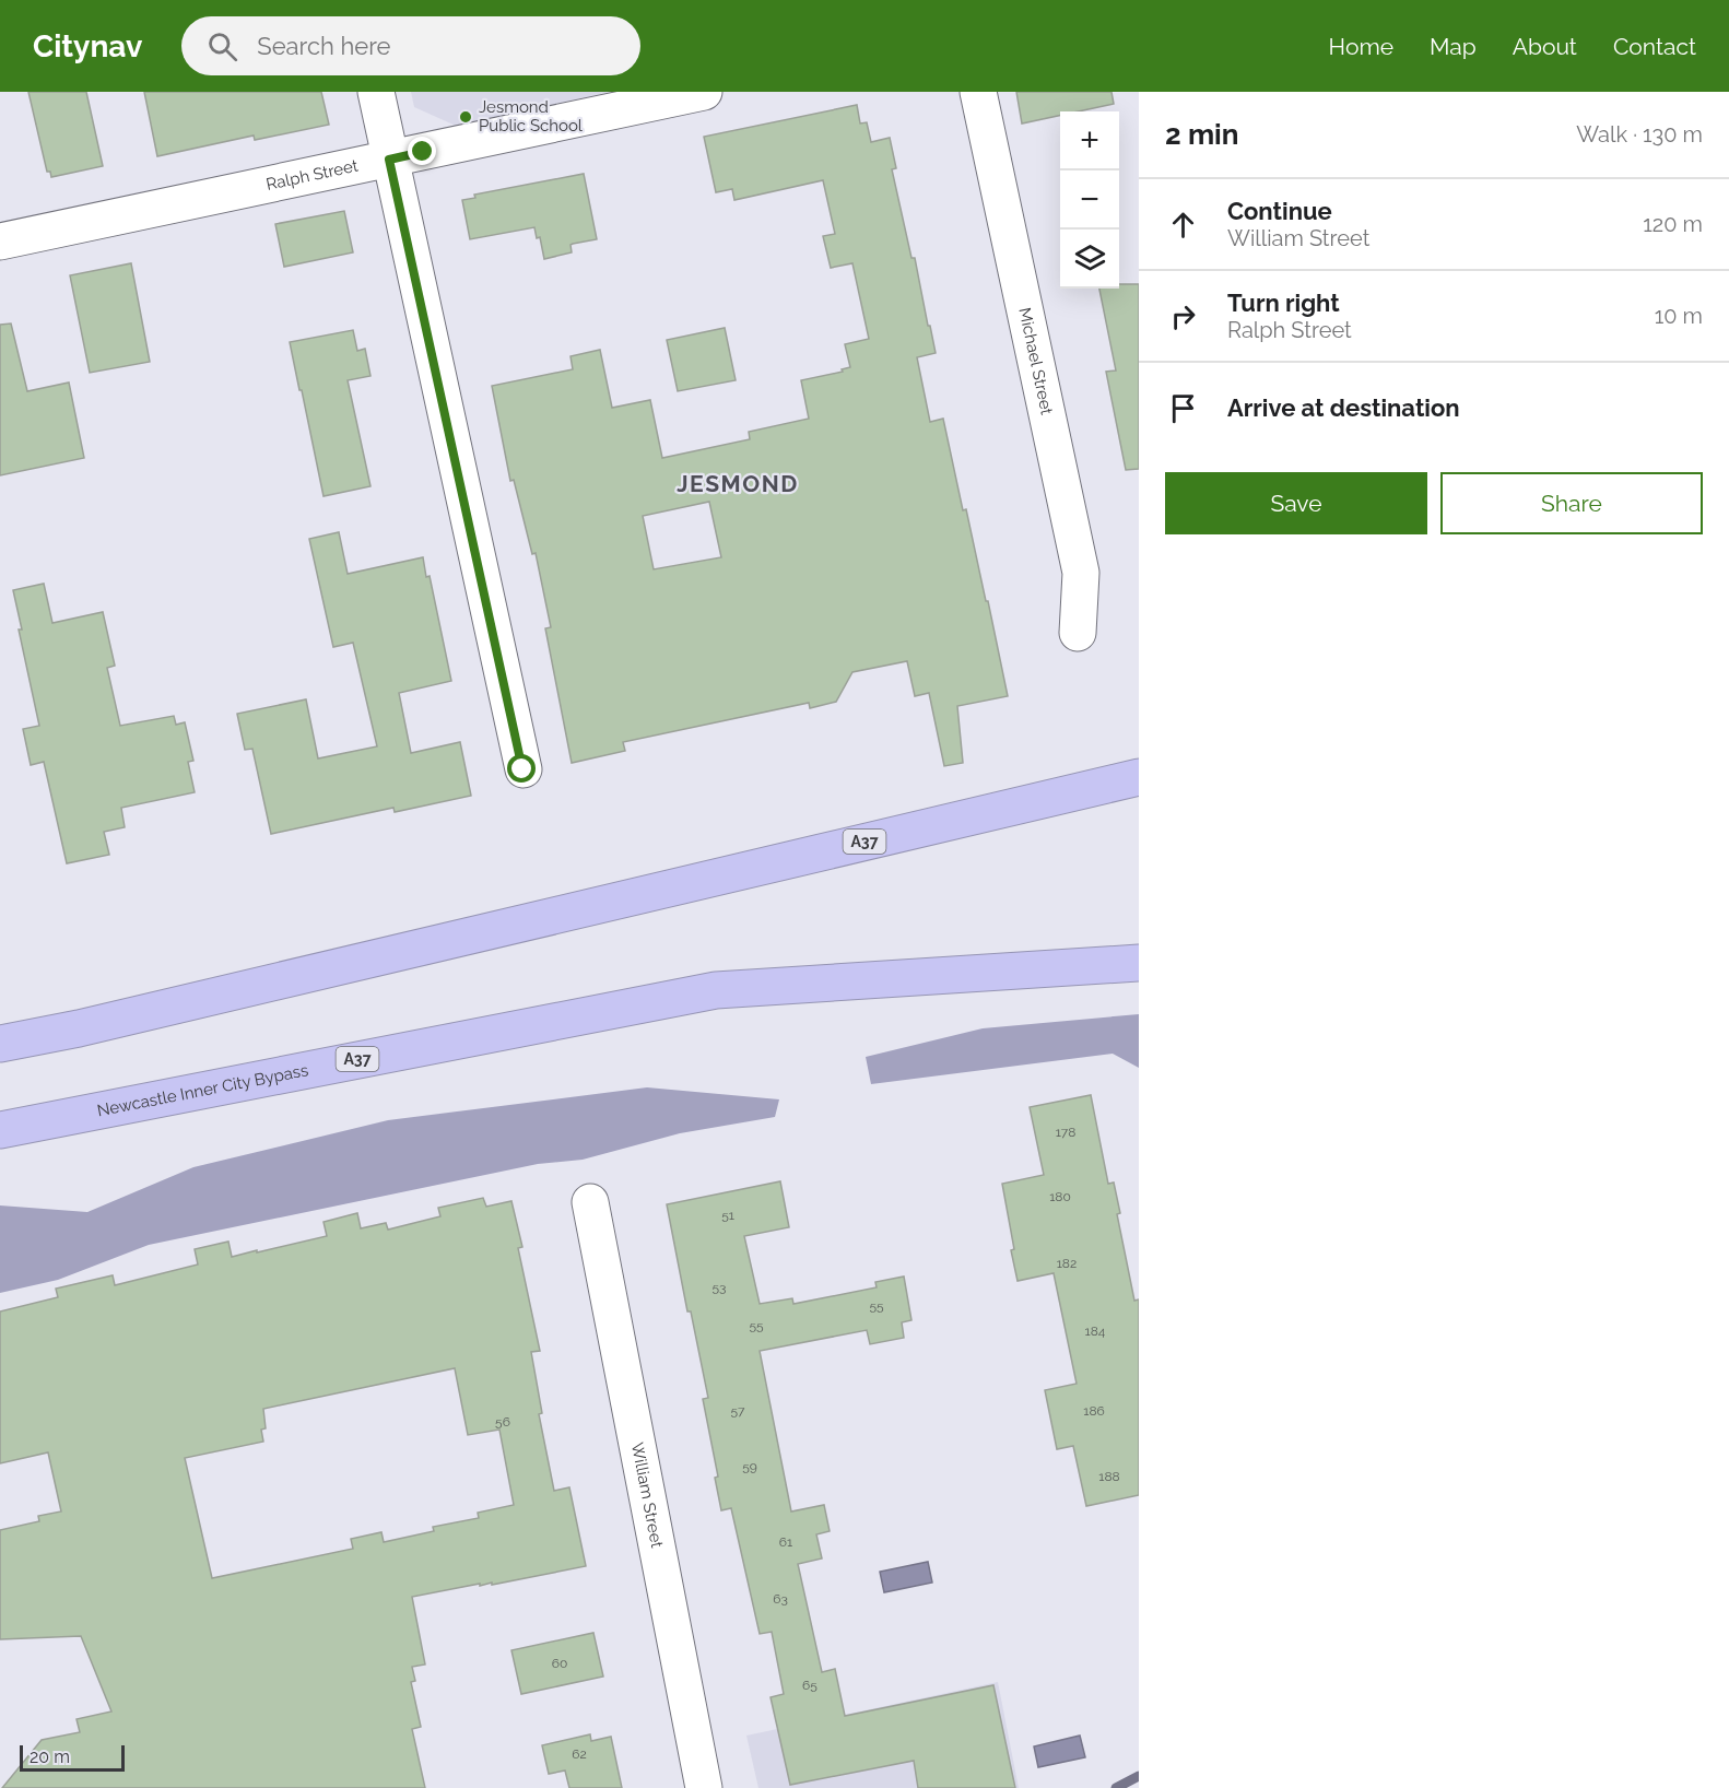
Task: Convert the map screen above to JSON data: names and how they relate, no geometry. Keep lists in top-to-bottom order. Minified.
{"streets":{"highway":["A37","Newcastle Inner City Bypass"],"street":["Ralph Street","Michael Street","William Street"]},"districts":["JESMOND"],"places":["Jesmond Public School"],"house_numbers":["178","180","51","182","53","55","55","184","57","186","56","59","188","61","63","60","65","62"],"scale_bar":"20 m","page":{"header":"Citynav","search":"Search here","nav":["Home","Map","About","Contact"],"heading":["2 min","Walk · 130 m"],"map_buttons":["+","−"],"list":[["Continue","William Street","120 m"],["Turn right","Ralph Street","10 m"],"Arrive at destination"],"buttons":["Save","Share"],"scale":"20 m"}}
